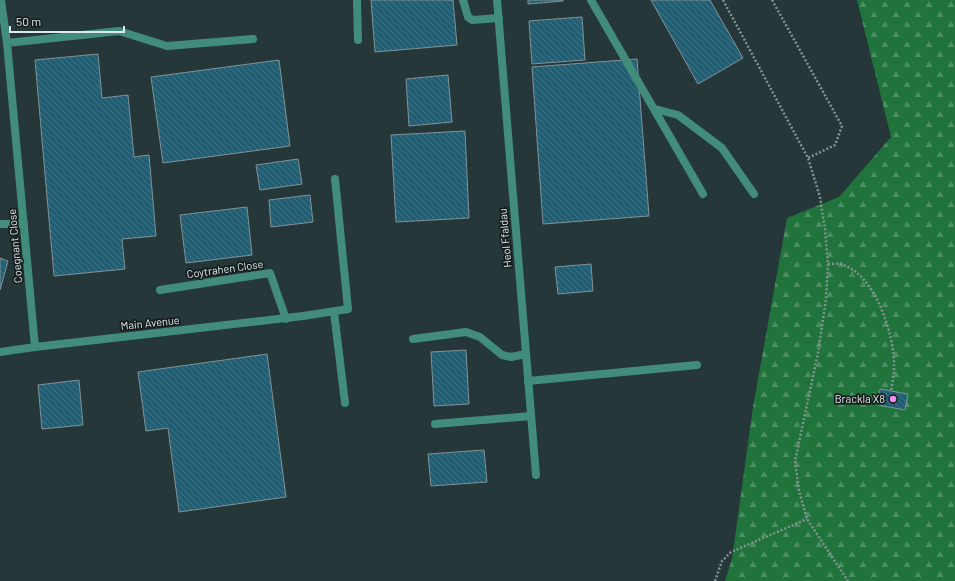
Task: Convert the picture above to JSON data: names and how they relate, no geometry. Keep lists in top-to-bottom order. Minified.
{"streets":{"street":["Heol Ffaldau","Coegnant Close","Coytrahen Close","Main Avenue"]},"crossings":[["Coegnant Close","Main Avenue"],["Coytrahen Close","Main Avenue"]],"places":["Brackla X8"],"scale_bar":"50 m"}
